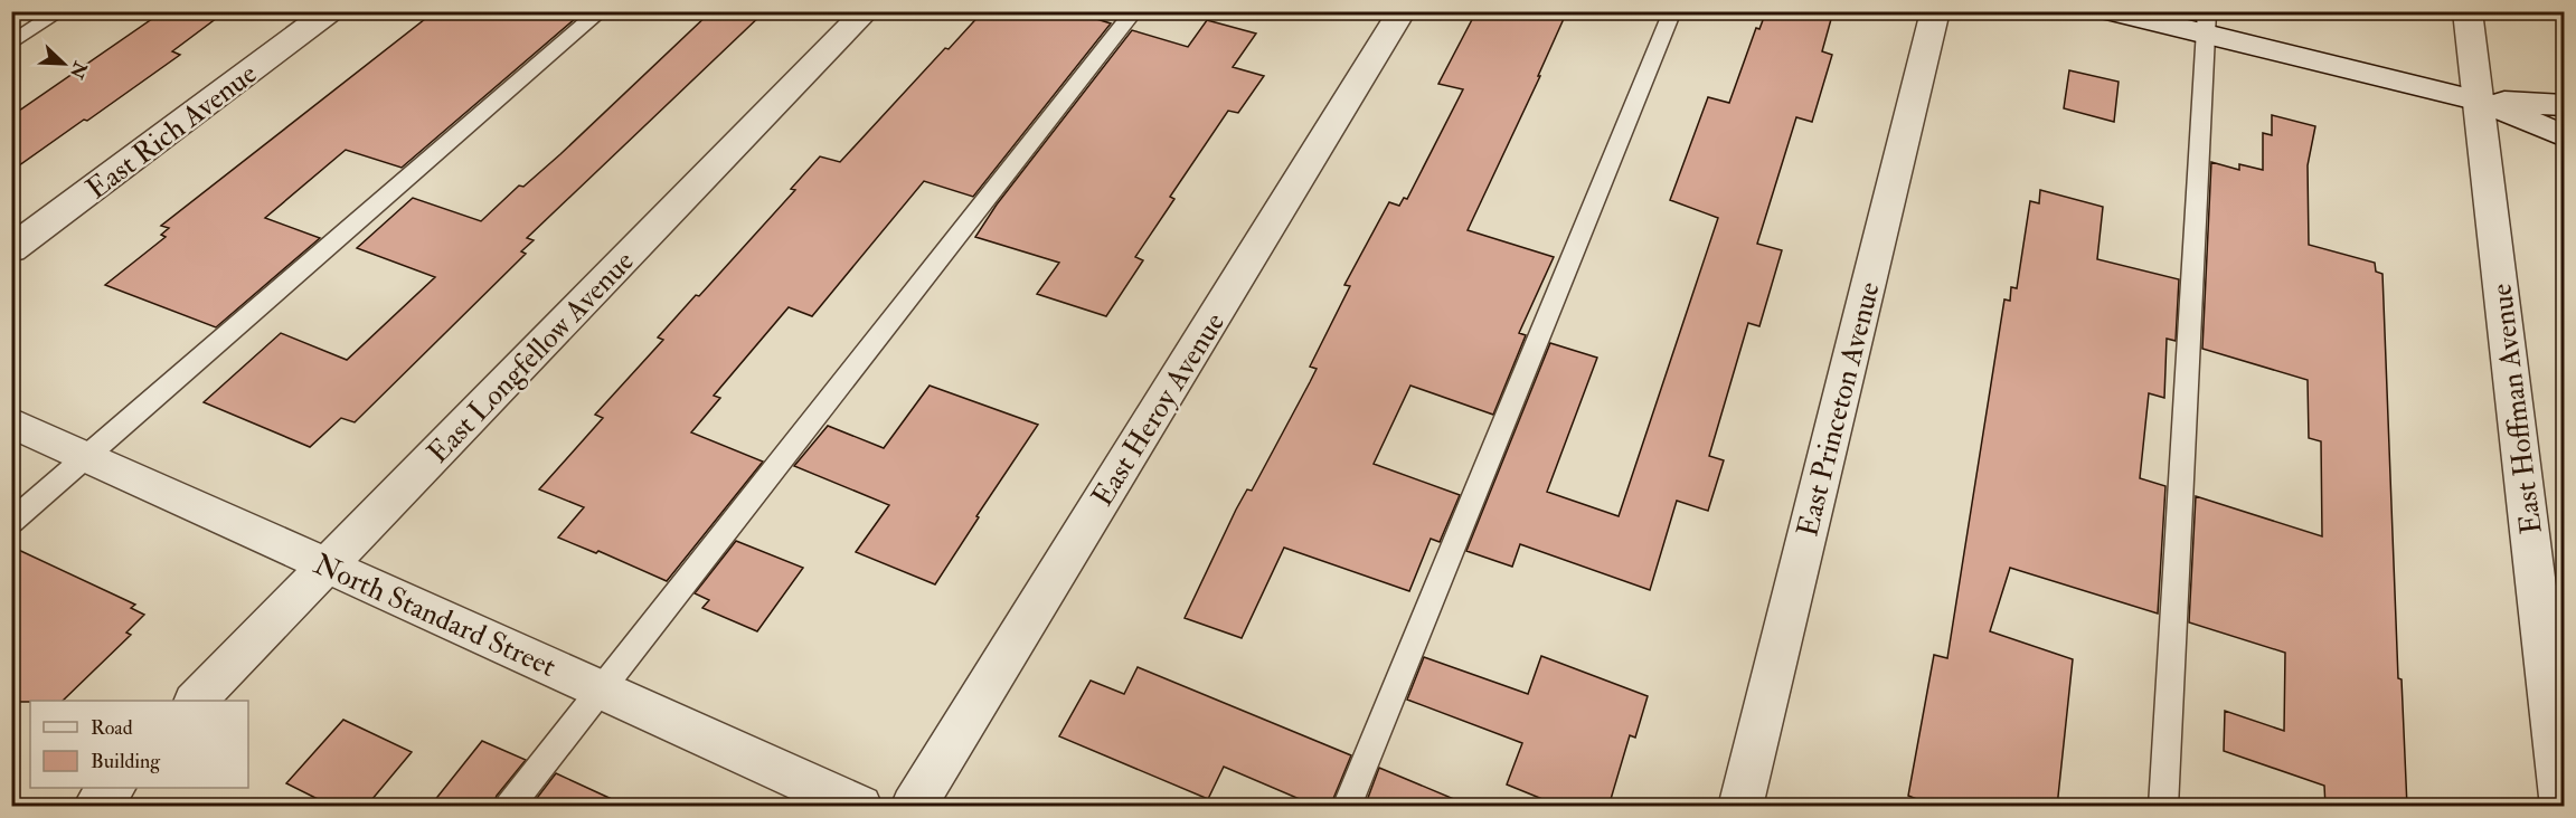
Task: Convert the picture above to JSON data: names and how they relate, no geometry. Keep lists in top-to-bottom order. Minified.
{"streets":{"street":["East Rich Avenue","East Longfellow Avenue","East Heroy Avenue","East Princeton Avenue","East Hoffman Avenue","North Standard Street"]},"crossings":[["East Longfellow Avenue","North Standard Street"]],"legend":["Road","Building"],"north":"bottom right"}
